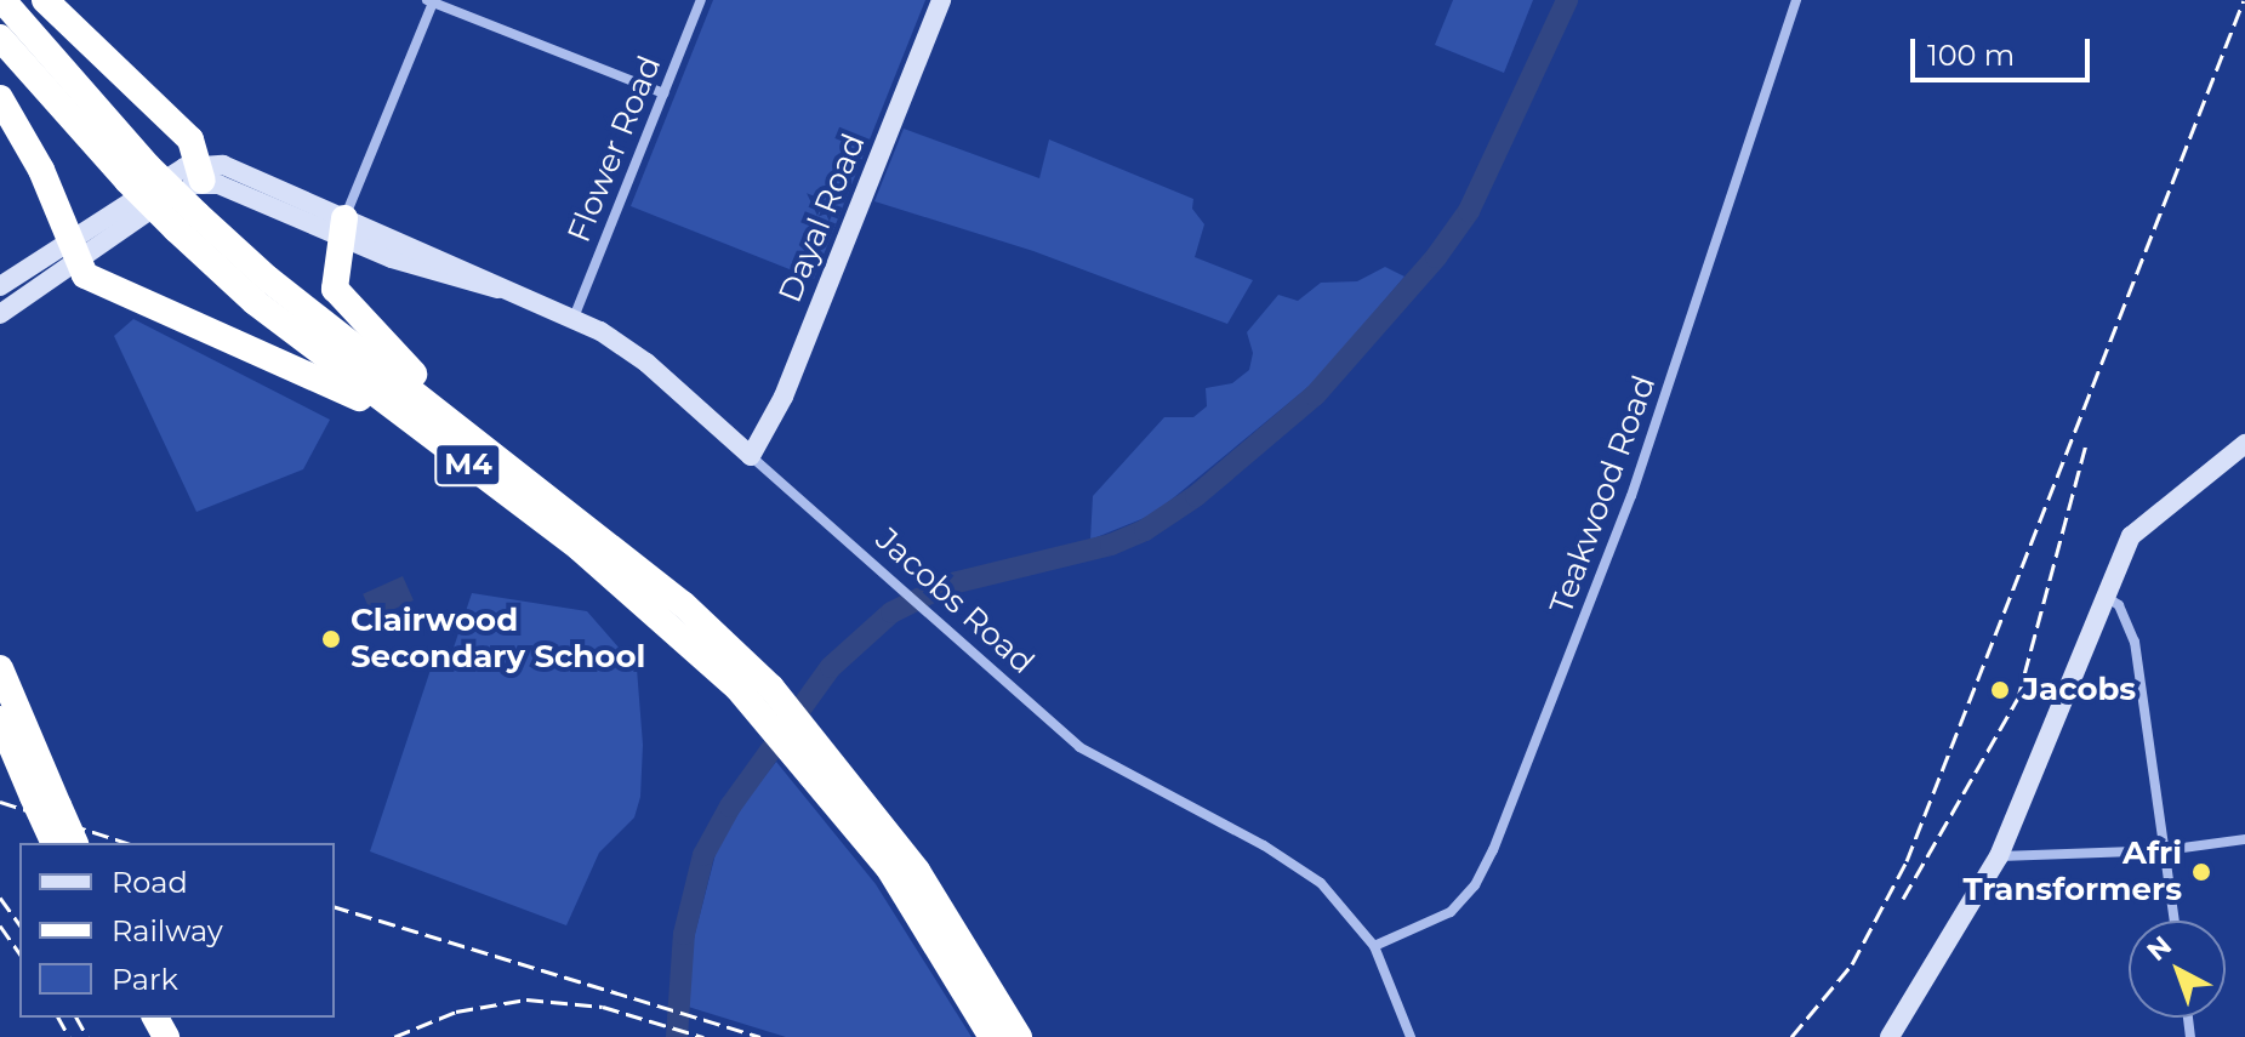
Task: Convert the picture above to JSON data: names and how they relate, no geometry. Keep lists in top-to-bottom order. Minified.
{"streets":{"highway":["M4"],"street":["Flower Road","Dayal Road","Teakwood Road","Jacobs Road"]},"crossings":[["Flower Road","Jacobs Road"],["Dayal Road","Jacobs Road"],["Teakwood Road","Jacobs Road"]],"places":["Clairwood Secondary School","Jacobs","Afri Transformers"],"legend":["Road","Railway","Park"],"scale_bar":"100 m","north":"top left"}
